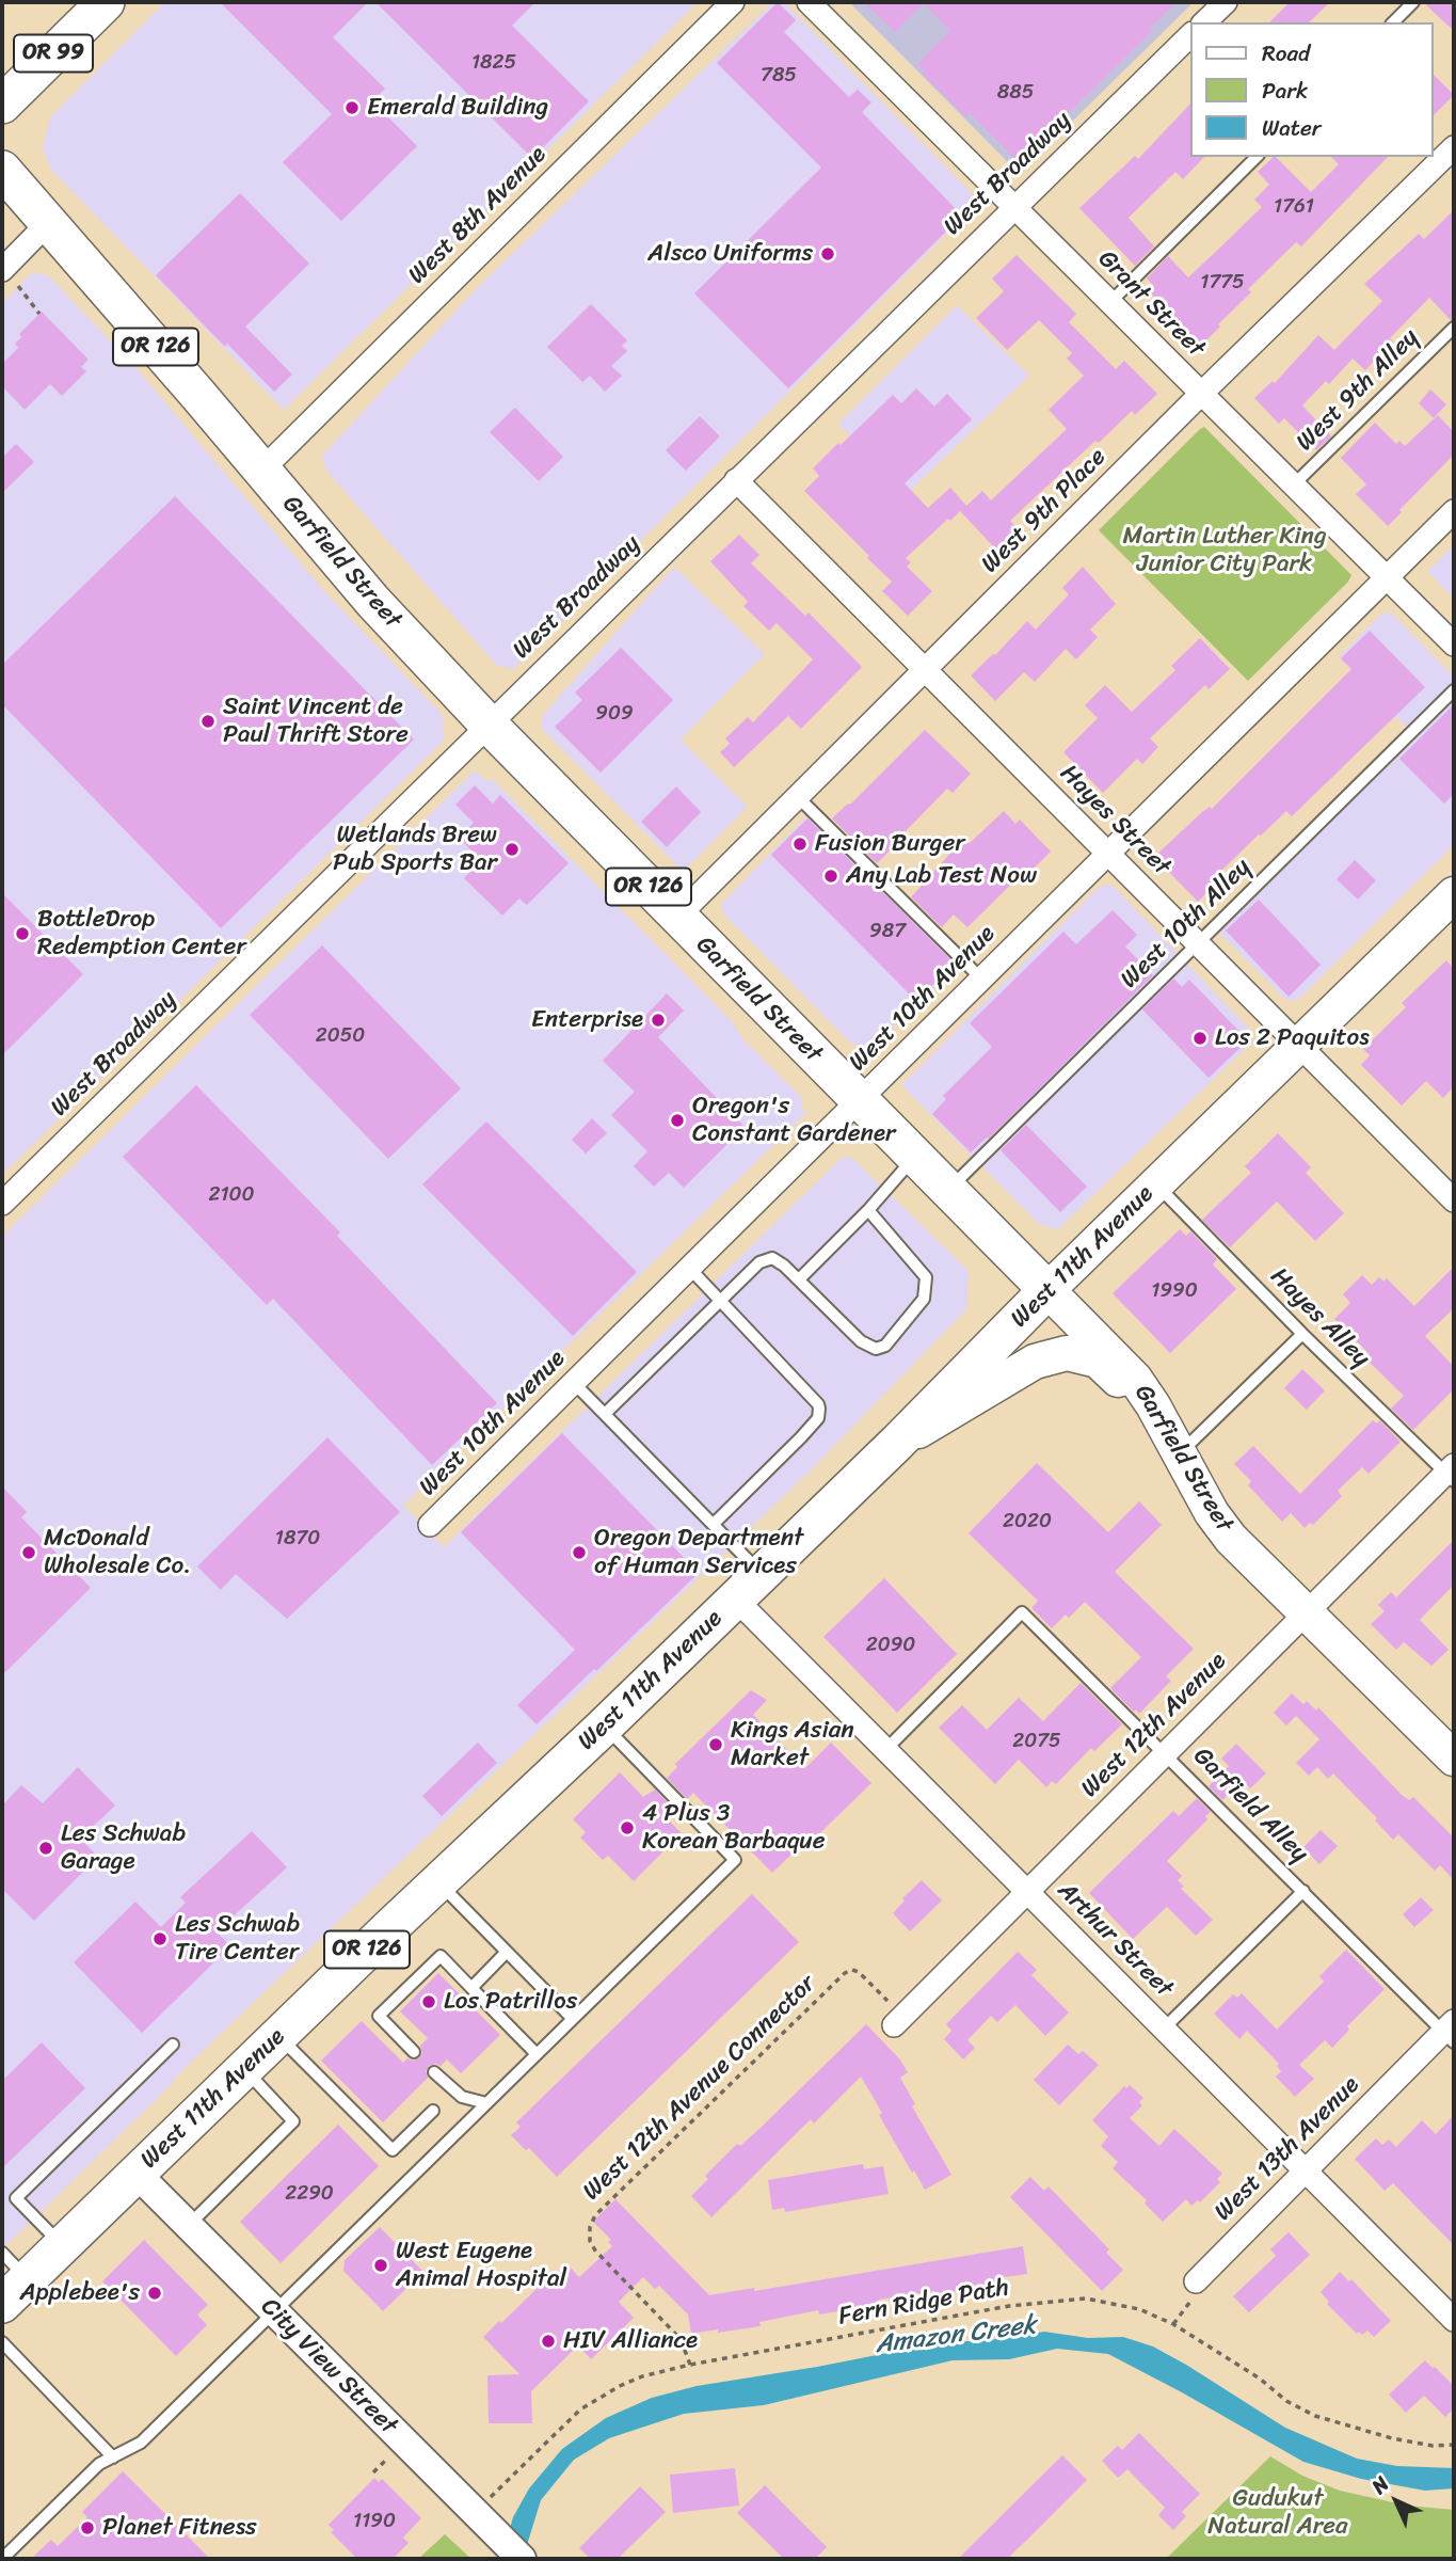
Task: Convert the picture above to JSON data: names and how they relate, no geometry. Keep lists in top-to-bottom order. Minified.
{"streets":{"main road":["OR 99","OR 126","Garfield Street","West 11th Avenue"],"street":["West Broadway","West 8th Avenue","Grant Street","West 9th Place","Hayes Street","West 10th Avenue","West 12th Avenue","Arthur Street","West 13th Avenue","City View Street"],"lane":["West 9th Alley","West 10th Alley","Hayes Alley","Garfield Alley"],"path":["West 12th Avenue Connector","Fern Ridge Path"]},"crossings":[["West Broadway","Grant Street"],["West Broadway","Garfield Street"],["West Broadway","Hayes Street"],["West 8th Avenue","Garfield Street"],["Grant Street","West 9th Alley"],["Grant Street","West 9th Place"],["Grant Street","West 10th Avenue"],["West 9th Place","Garfield Street"],["West 9th Place","Hayes Street"],["Garfield Street","West 10th Alley"],["Garfield Street","West 10th Avenue"],["Garfield Street","West 11th Avenue"],["Garfield Street","West 12th Avenue"],["Hayes Street","West 10th Alley"],["Hayes Street","West 10th Avenue"],["Hayes Street","West 11th Avenue"],["West 11th Avenue","Hayes Alley"],["West 11th Avenue","Arthur Street"],["West 11th Avenue","City View Street"],["Hayes Alley","West 12th Avenue"],["West 12th Avenue","Garfield Alley"],["West 12th Avenue","Arthur Street"],["West 12th Avenue","West 12th Avenue Connector"],["Garfield Alley","Arthur Street"],["Garfield Alley","West 13th Avenue"],["Arthur Street","West 13th Avenue"],["West 12th Avenue Connector","Fern Ridge Path"],["Fern Ridge Path","City View Street"]],"water":["Amazon Creek"],"parks":["Martin Luther King Junior City Park","Gudukut Natural Area"],"places":["Emerald Building","Alsco Uniforms","Saint Vincent de Paul Thrift Store","Fusion Burger","Wetlands Brew Pub Sports Bar","Any Lab Test Now","BottleDrop Redemption Center","Enterprise","Los 2 Paquitos","Oregon's Constant Gardener","McDonald Wholesale Co.","Oregon Department of Human Services","Kings Asian Market","4 Plus 3 Korean Barbaque","Les Schwab Garage","Les Schwab Tire Center","Los Patrillos","West Eugene Animal Hospital","Applebee's","HIV Alliance","Planet Fitness"],"house_numbers":["1825","785","885","1761","1775","909","987","2050","2100","1990","2020","1870","2090","2075","2290","1190"],"legend":["Road","Park","Water"],"north":"top left"}
